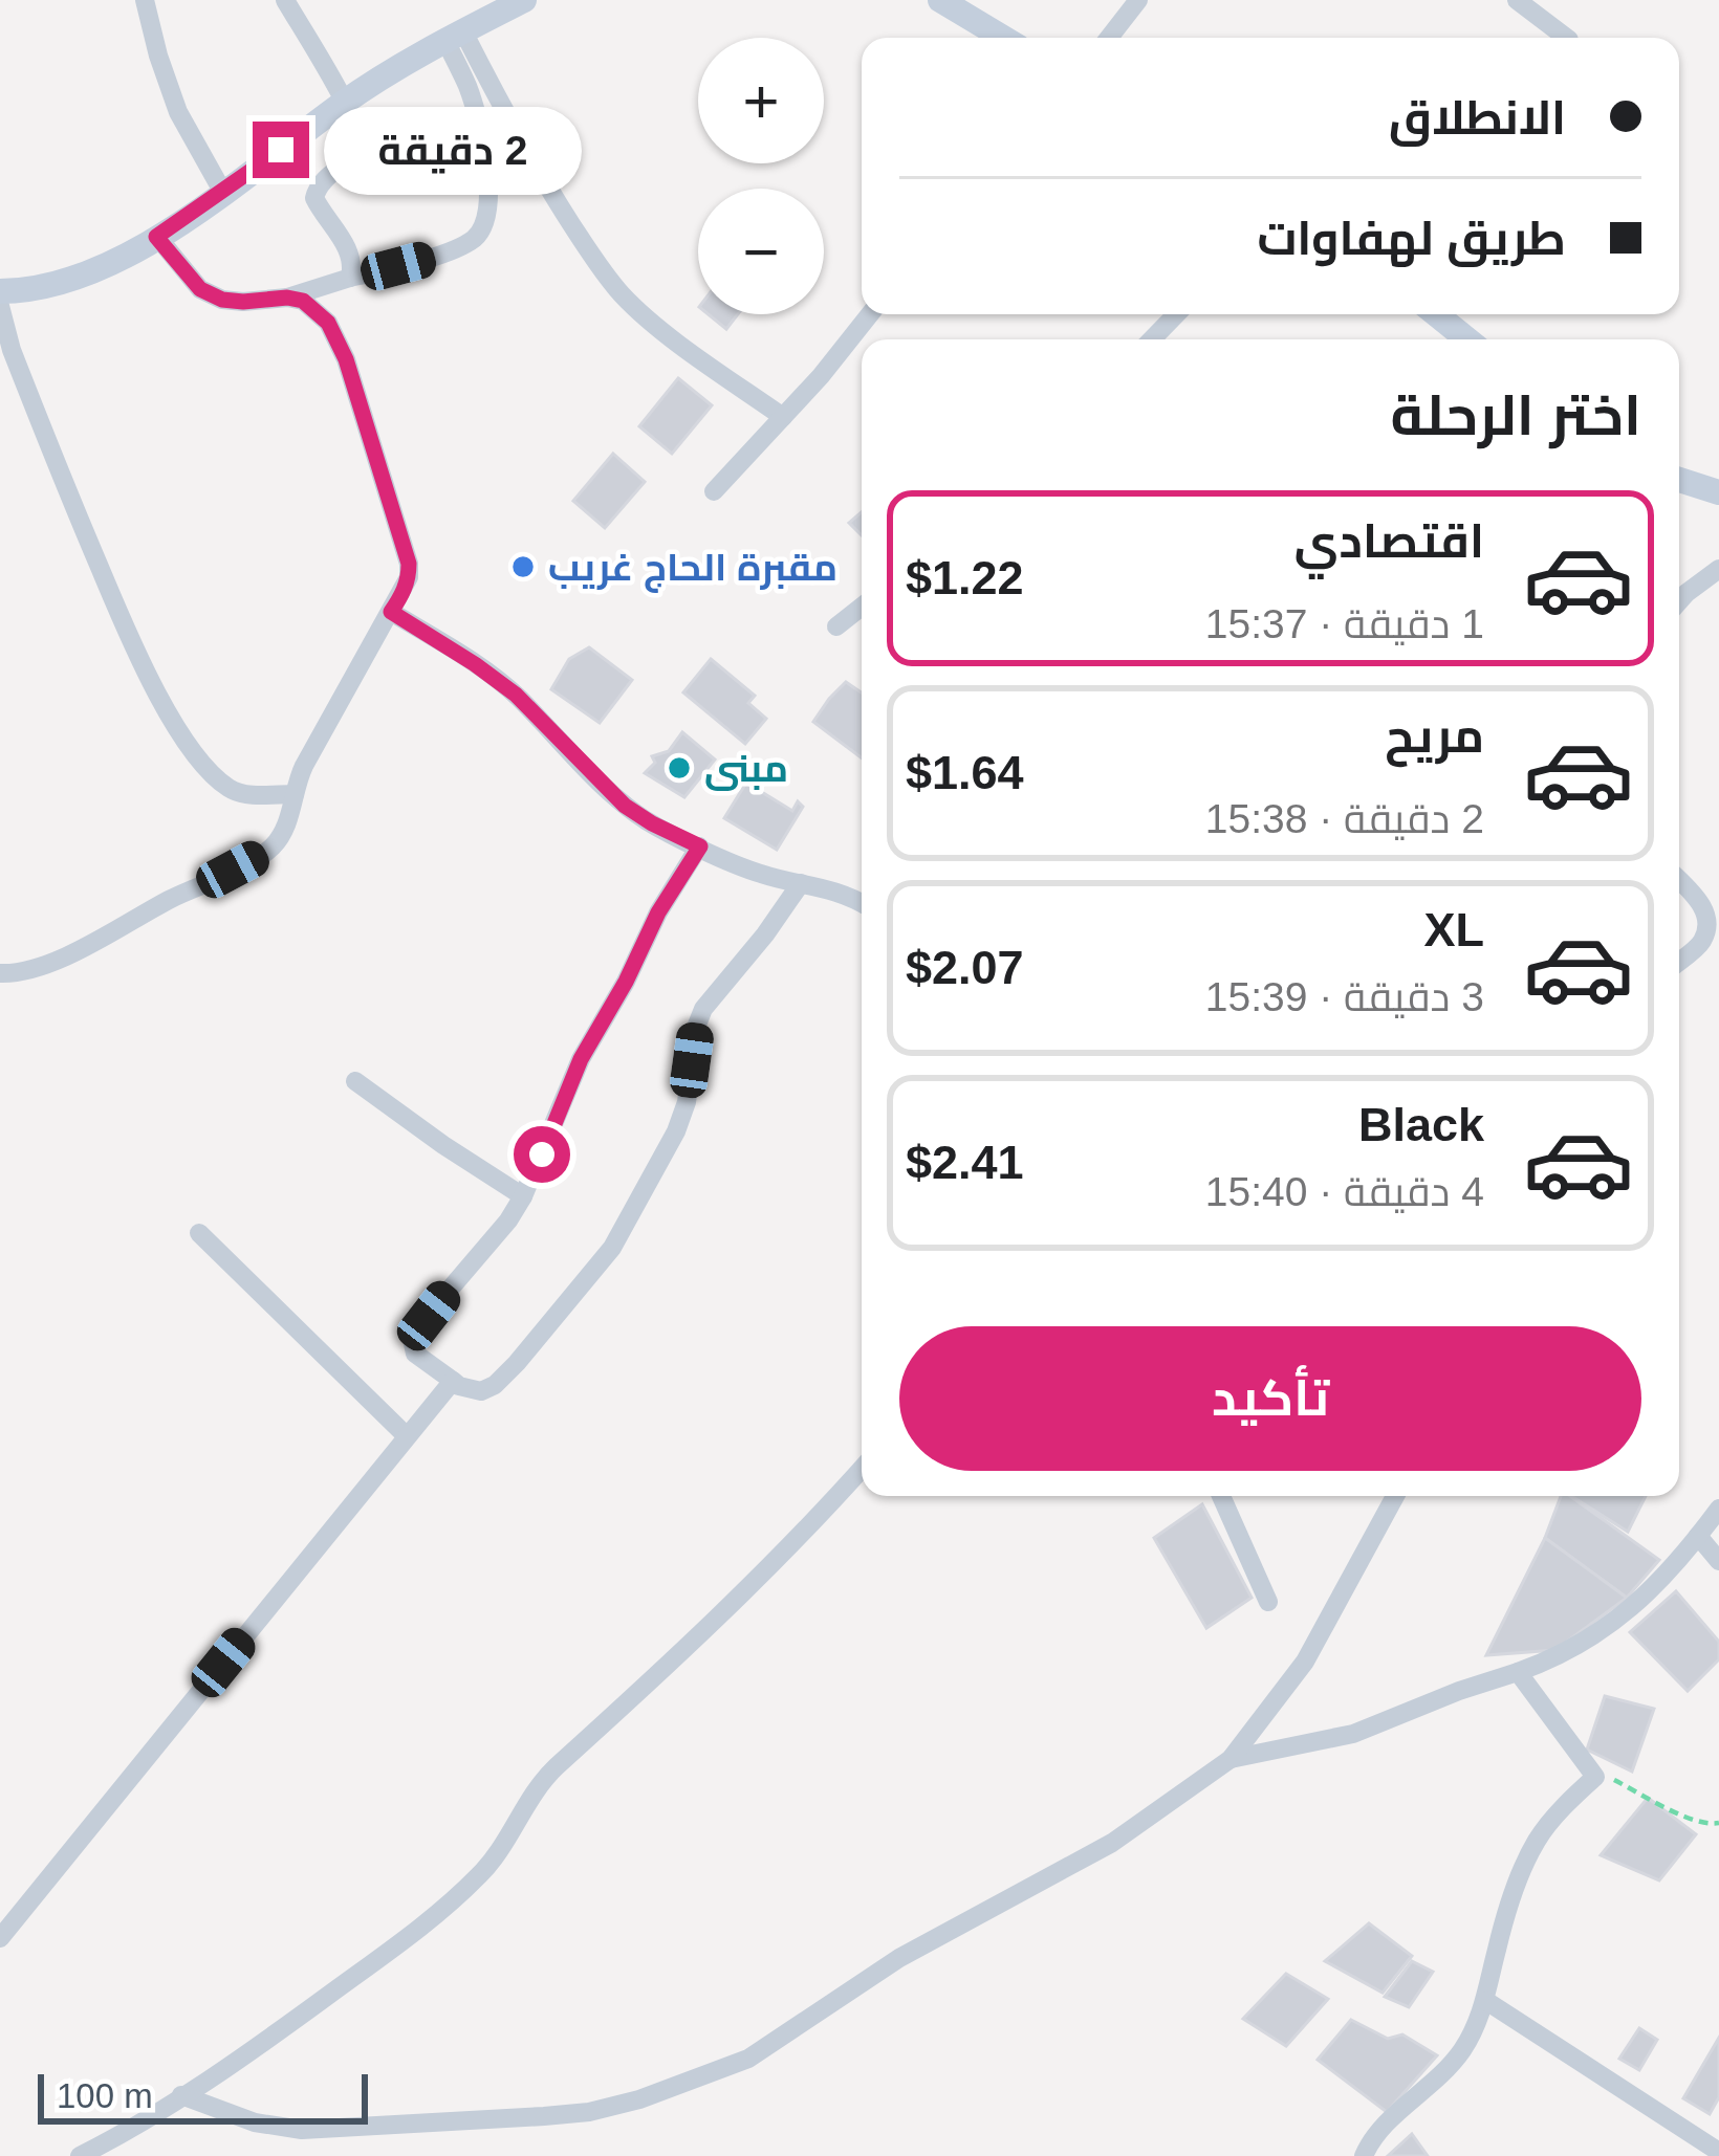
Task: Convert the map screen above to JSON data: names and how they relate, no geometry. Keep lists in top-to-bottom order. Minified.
{"places":["مقبرة الحاج غريب","مبنى"],"scale_bar":"100 m","page":{"map_buttons":["+","−"],"banner":["الانطلاق","طريق لهفاوات"],"bubble":"2 دقيقة","heading":"اختر الرحلة","list":[{"name":"اقتصادي","note":"1 دقيقة · 15:37","value":"$1.22"},{"name":"مريح","note":"2 دقيقة · 15:38","value":"$1.64"},{"name":"XL","note":"3 دقيقة · 15:39","value":"$2.07"},{"name":"Black","note":"4 دقيقة · 15:40","value":"$2.41"}],"buttons":"تأكيد","scale":"100 m"}}
